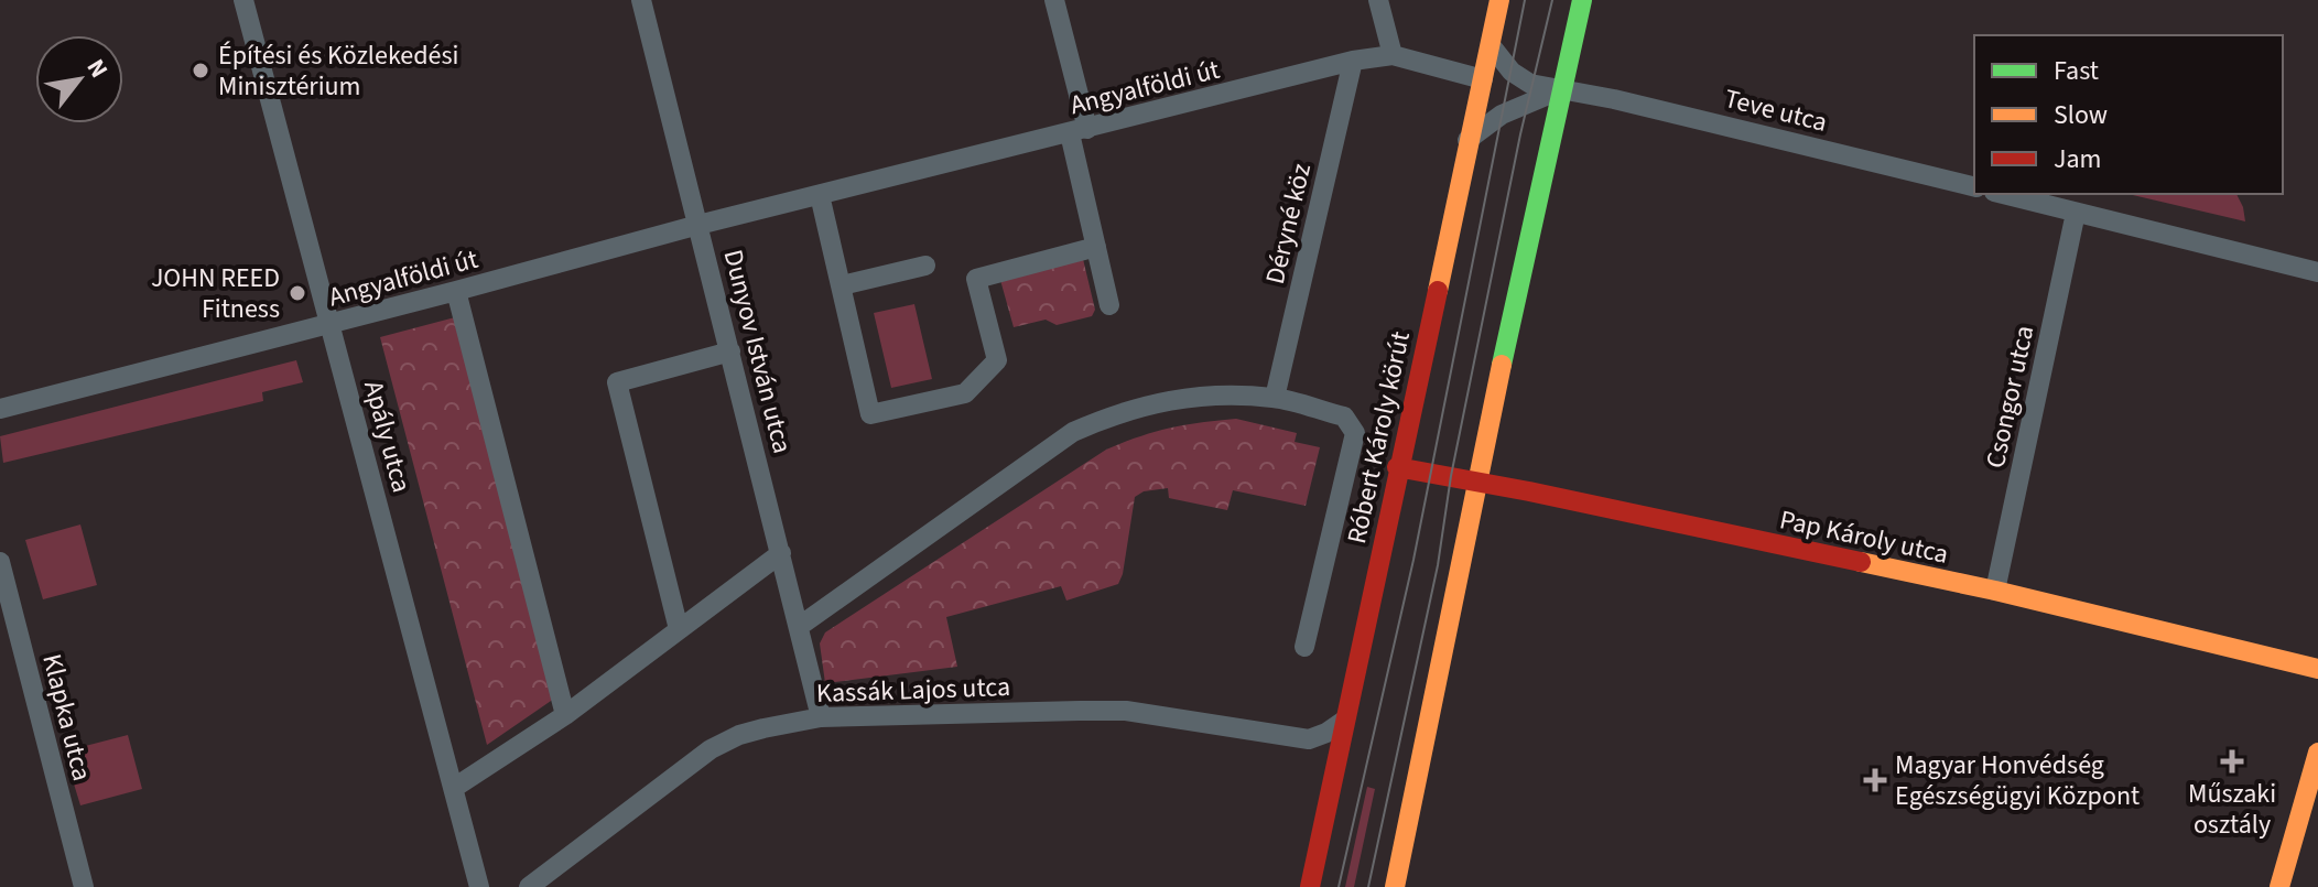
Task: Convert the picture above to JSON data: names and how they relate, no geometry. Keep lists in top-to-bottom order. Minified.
{"streets":{"main road":["Róbert Károly körút","Pap Károly utca"],"street":["Angyalföldi út","Teve utca","Déryné köz","Dunyov István utca","Csongor utca","Apály utca","Kassák Lajos utca","Klapka utca"]},"crossings":[["Angyalföldi út","Déryné köz"],["Angyalföldi út","Dunyov István utca"],["Angyalföldi út","Apály utca"],["Angyalföldi út","Róbert Károly körút"],["Teve utca","Róbert Károly körút"],["Dunyov István utca","Kassák Lajos utca"],["Csongor utca","Pap Károly utca"],["Róbert Károly körút","Pap Károly utca"],["Róbert Károly körút","Kassák Lajos utca"]],"places":{"other":["Építési és Közlekedési Minisztérium","JOHN REED Fitness"],"health":["Műszaki osztály","Magyar Honvédség Egészségügyi Központ"]},"legend":["Fast","Slow","Jam"],"north":"top right"}
